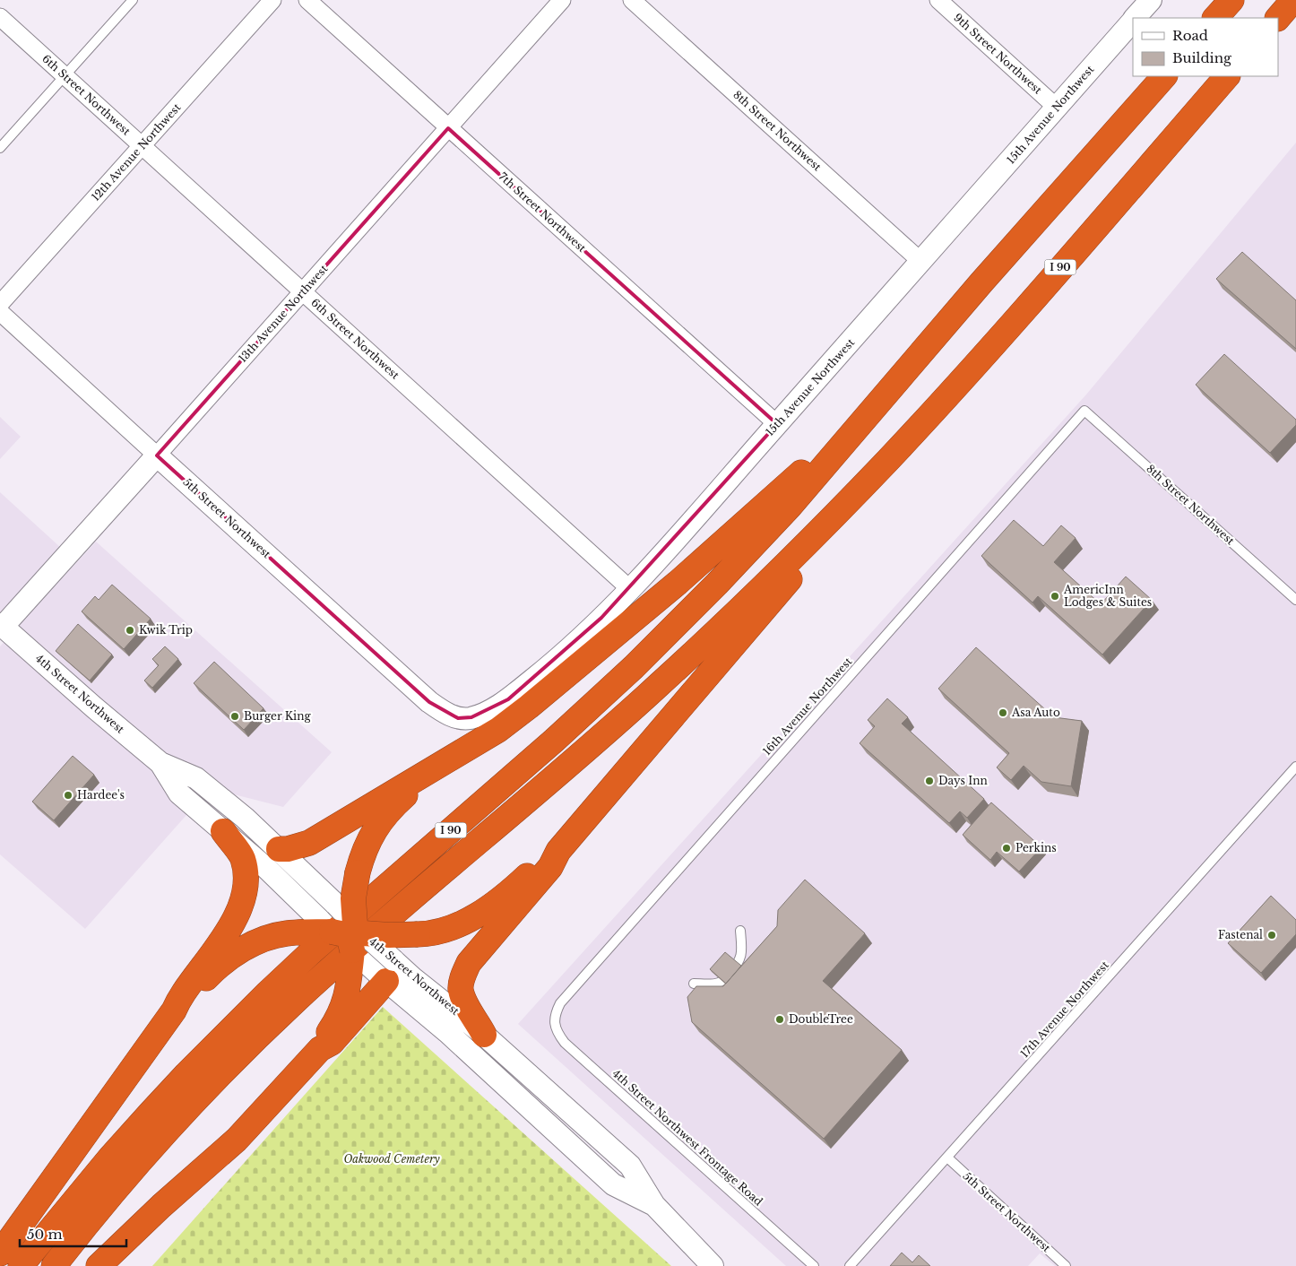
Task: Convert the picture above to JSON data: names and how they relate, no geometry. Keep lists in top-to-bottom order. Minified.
{"streets":{"highway":["I 90"],"street":["9th Street Northwest","6th Street Northwest","15th Avenue Northwest","8th Street Northwest","12th Avenue Northwest","7th Street Northwest","13th Avenue Northwest","5th Street Northwest","4th Street Northwest"],"lane":["16th Avenue Northwest","17th Avenue Northwest","4th Street Northwest Frontage Road"]},"crossings":[["9th Street Northwest","15th Avenue Northwest"],["6th Street Northwest","15th Avenue Northwest"],["6th Street Northwest","12th Avenue Northwest"],["6th Street Northwest","13th Avenue Northwest"],["15th Avenue Northwest","8th Street Northwest"],["15th Avenue Northwest","7th Street Northwest"],["15th Avenue Northwest","5th Street Northwest"],["8th Street Northwest","16th Avenue Northwest"],["7th Street Northwest","13th Avenue Northwest"],["13th Avenue Northwest","5th Street Northwest"],["13th Avenue Northwest","4th Street Northwest"],["5th Street Northwest","17th Avenue Northwest"],["16th Avenue Northwest","4th Street Northwest Frontage Road"]],"parks":["Oakwood Cemetery"],"places":["AmericInn Lodges & Suites","Kwik Trip","Asa Auto","Burger King","Days Inn","Hardee's","Perkins","Fastenal","DoubleTree"],"legend":["Road","Building"],"scale_bar":"50 m"}
